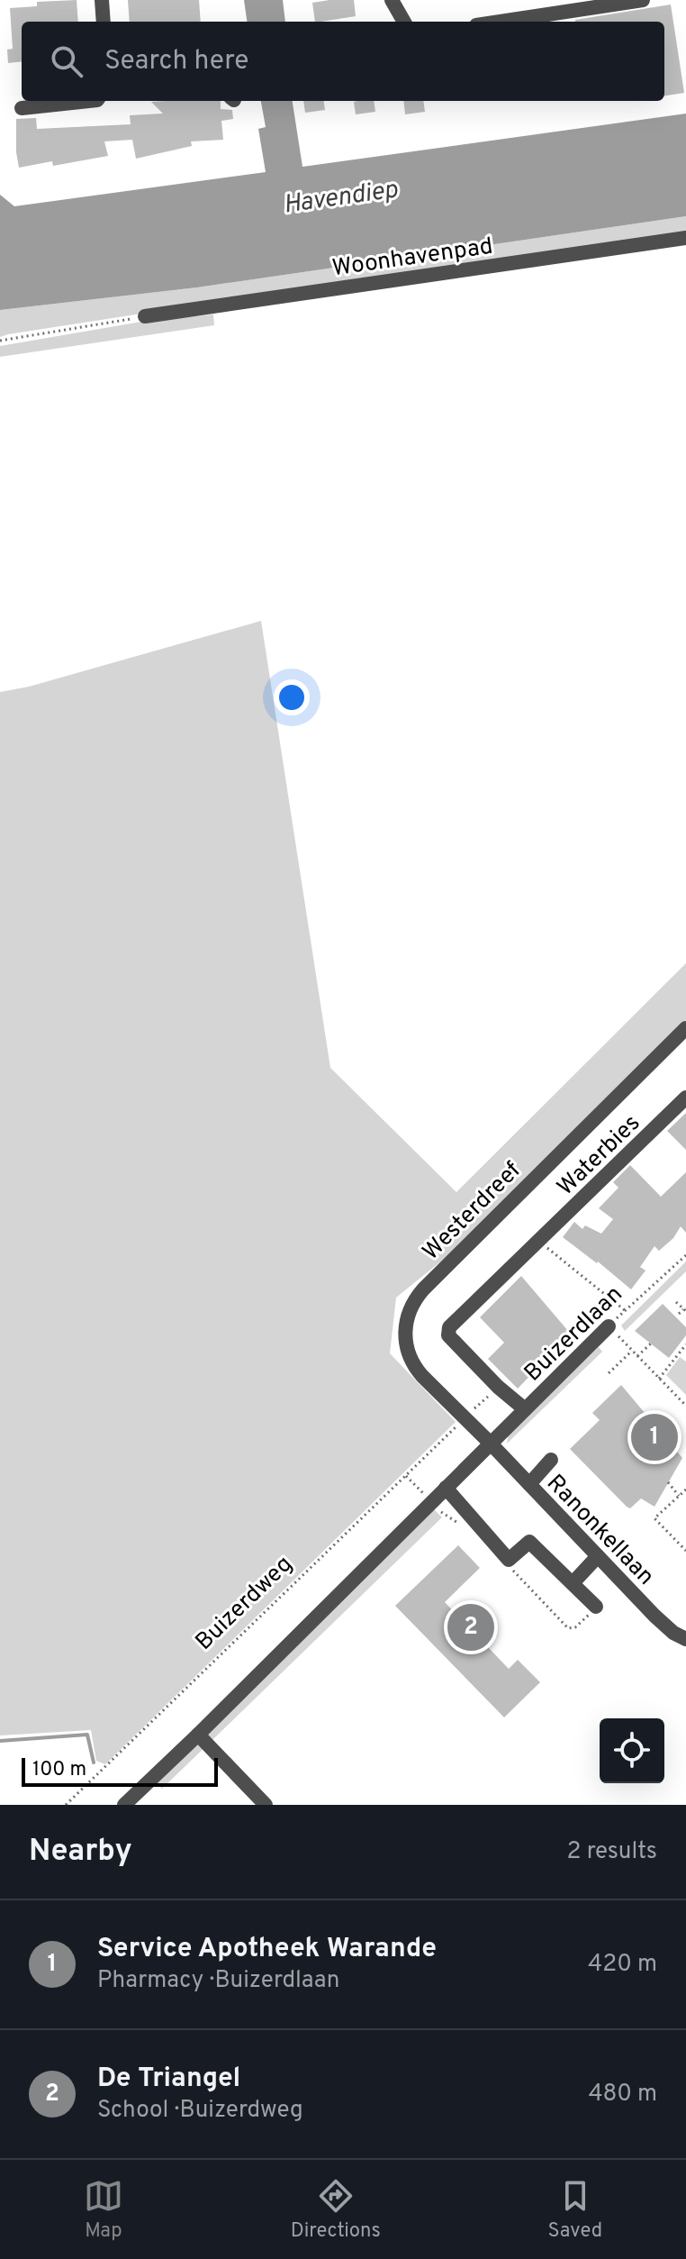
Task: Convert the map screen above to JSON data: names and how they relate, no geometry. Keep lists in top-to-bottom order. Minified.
{"streets":{"street":["Woonhavenpad","Waterbies","Westerdreef","Buizerdlaan","Ranonkellaan"],"path":["Buizerdweg"]},"crossings":[["Waterbies","Buizerdlaan"],["Westerdreef","Buizerdlaan"],["Westerdreef","Ranonkellaan"],["Buizerdlaan","Ranonkellaan"]],"water":["Havendiep"],"scale_bar":"100 m","page":{"search":"Search here","pins":["1","2"],"scale":"100 m","heading":["Nearby","2 results"],"list":[{"mark":"1","name":"Service Apotheek Warande","note":"Pharmacy · Buizerdlaan","value":"420 m"},{"mark":"2","name":"De Triangel","note":"School · Buizerdweg","value":"480 m"}],"nav":["Map","Directions","Saved"]}}
